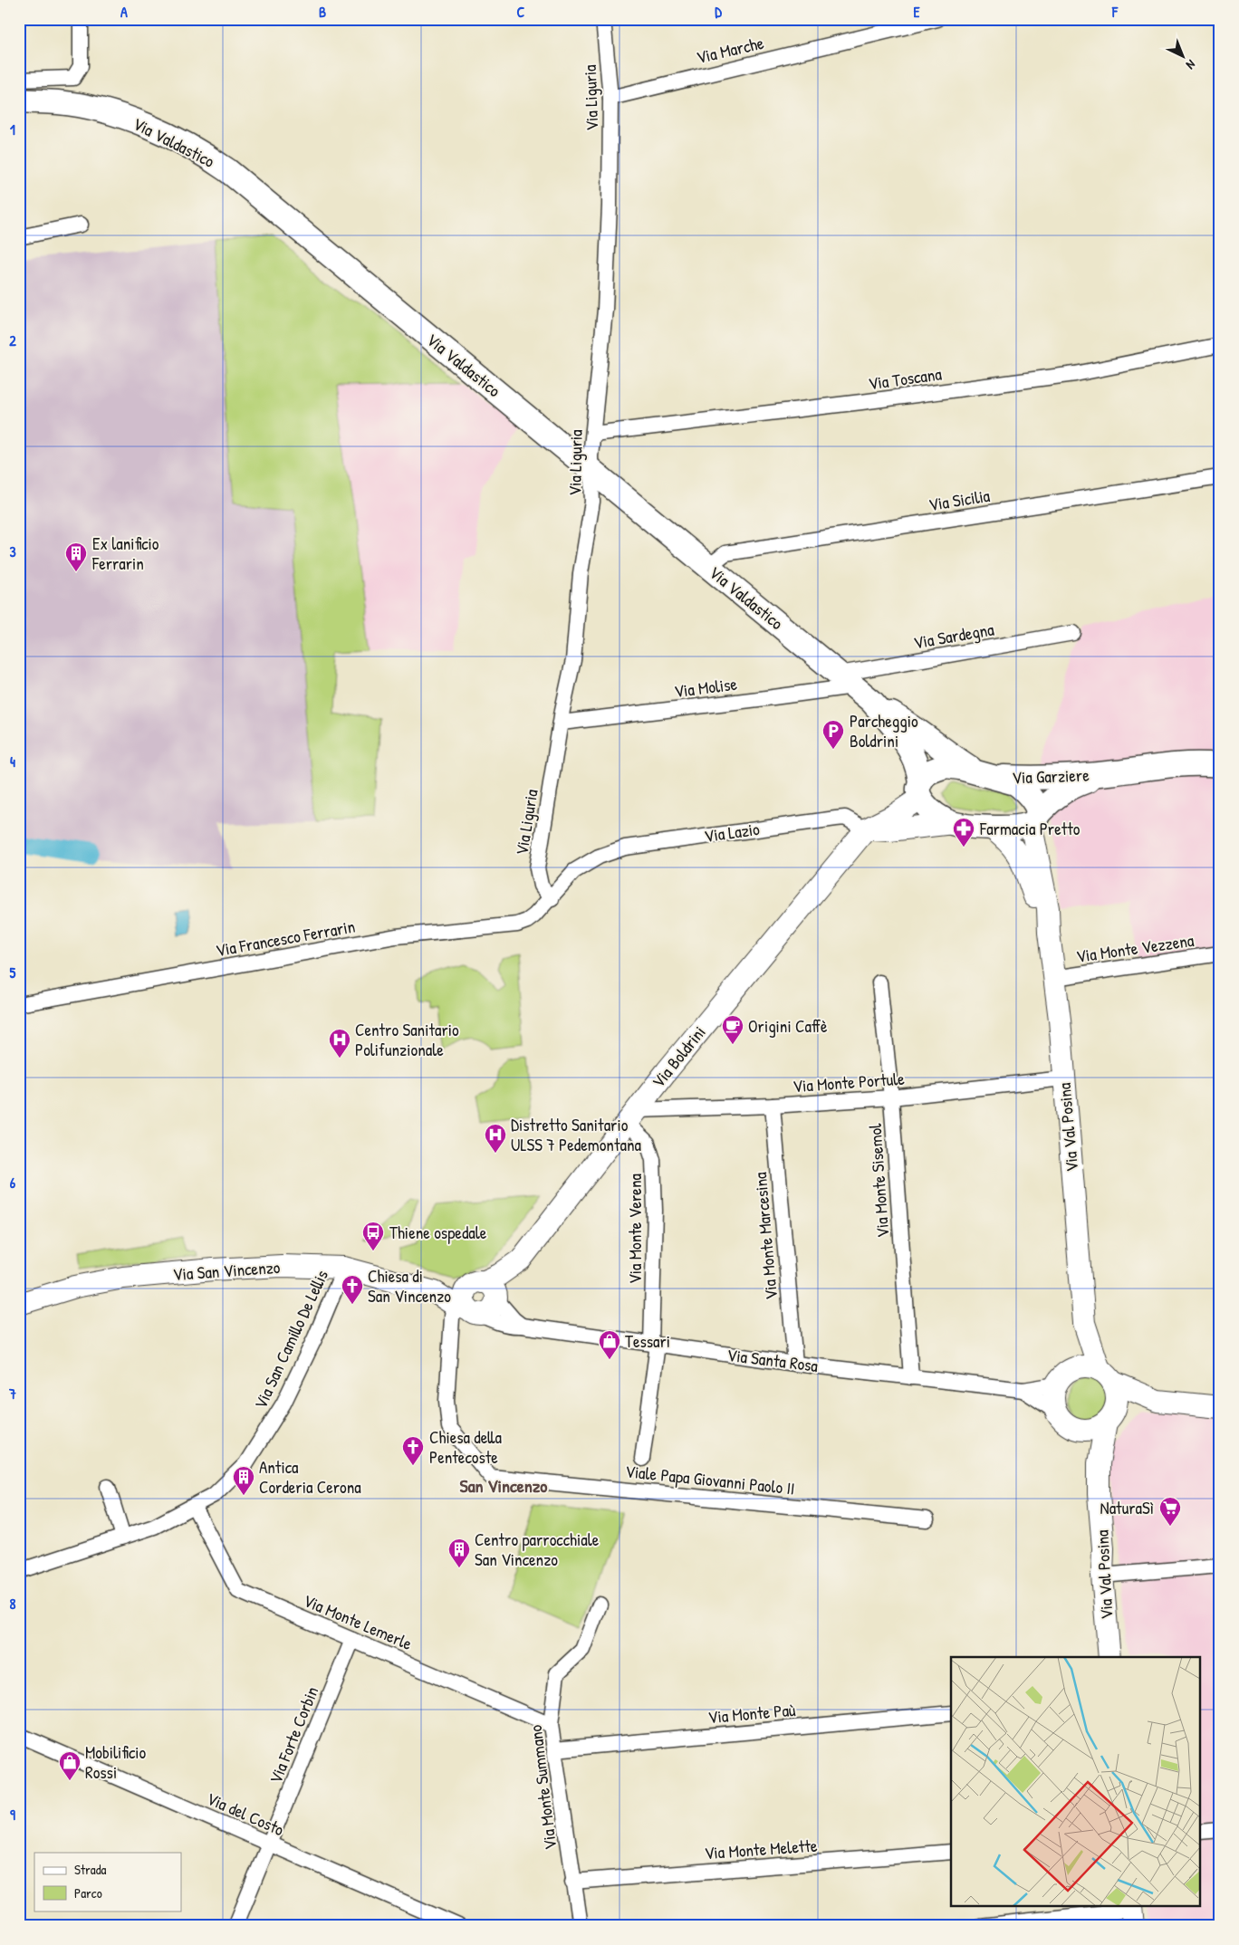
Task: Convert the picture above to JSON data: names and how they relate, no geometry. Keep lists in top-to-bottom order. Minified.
{"streets":{"main road":["Via Valdastico","Via Garziere"],"street":["Via Marche","Via Liguria","Via Toscana","Via Sicilia","Via Sardegna","Via Molise","Via Lazio","Via Francesco Ferrarin","Via Monte Vezzena","Via Boldrini","Via Monte Portule","Via Val Posina","Via Monte Sisemol","Via Monte Verena","Via Monte Marcesina","Via San Vincenzo","Via San Camillo De Lellis","Via Santa Rosa","Viale Papa Giovanni Paolo II","Via Monte Lemerle","Via Monte Paù","Via Forte Corbin","Via Monte Summano","Via del Costo","Via Monte Melette"]},"crossings":[["Via Marche","Via Liguria"],["Via Liguria","Via Valdastico"],["Via Liguria","Via Toscana"],["Via Liguria","Via Molise"],["Via Liguria","Via Lazio"],["Via Liguria","Via Francesco Ferrarin"],["Via Valdastico","Via Sicilia"],["Via Valdastico","Via Sardegna"],["Via Valdastico","Via Molise"],["Via Valdastico","Via Garziere"],["Via Sardegna","Via Molise"],["Via Garziere","Via Val Posina"],["Via Lazio","Via Francesco Ferrarin"],["Via Lazio","Via Boldrini"],["Via Monte Vezzena","Via Val Posina"],["Via Boldrini","Via Monte Portule"],["Via Boldrini","Via Monte Verena"],["Via Boldrini","Via San Vincenzo"],["Via Boldrini","Via Santa Rosa"],["Via Boldrini","Viale Papa Giovanni Paolo II"],["Via Monte Portule","Via Val Posina"],["Via Monte Portule","Via Monte Sisemol"],["Via Monte Portule","Via Monte Verena"],["Via Monte Portule","Via Monte Marcesina"],["Via Val Posina","Via Santa Rosa"],["Via Monte Sisemol","Via Santa Rosa"],["Via Monte Verena","Via Santa Rosa"],["Via Monte Marcesina","Via Santa Rosa"],["Via San Vincenzo","Via San Camillo De Lellis"],["Via San Vincenzo","Via Santa Rosa"],["Via San Vincenzo","Viale Papa Giovanni Paolo II"],["Via San Camillo De Lellis","Via Monte Lemerle"],["Via Santa Rosa","Viale Papa Giovanni Paolo II"],["Via Monte Lemerle","Via Forte Corbin"],["Via Monte Lemerle","Via Monte Summano"],["Via Monte Paù","Via Monte Summano"],["Via Forte Corbin","Via del Costo"],["Via Monte Summano","Via Monte Melette"]],"districts":["San Vincenzo"],"places":{"building":["Ex lanificio Ferrarin","Antica Corderia Cerona","Centro parrocchiale San Vincenzo"],"parking":["Parcheggio Boldrini"],"pharmacy":["Farmacia Pretto"],"cafe":["Origini Caffè"],"hospital":["Centro Sanitario Polifunzionale","Distretto Sanitario ULSS 7 Pedemontana"],"bus stop":["Thiene ospedale"],"church":["Chiesa di San Vincenzo","Chiesa della Pentecoste"],"shop":["Tessari","Mobilificio Rossi"],"supermarket":["NaturaSì"]},"legend":["Strada","Parco"],"north":"bottom right","grid":{"columns":["A","B","C","D","E","F"],"rows":["1","2","3","4","5","6","7","8","9"]}}
